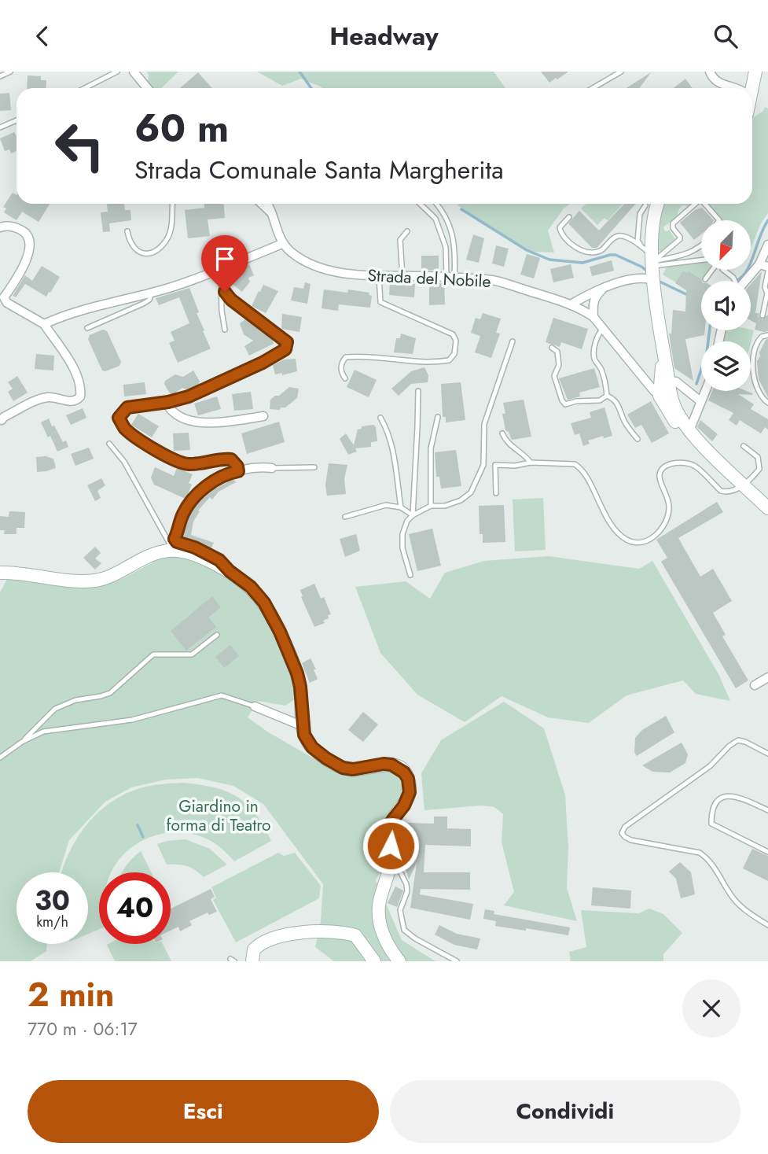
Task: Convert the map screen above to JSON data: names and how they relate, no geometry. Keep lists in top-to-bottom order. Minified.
{"streets":{"street":["Strada del Nobile"]},"parks":["Giardino in forma di Teatro"],"north":"bottom left","page":{"header":"Headway","turn":["60 m","Strada Comunale Santa Margherita"],"speed":"30 km/h","limit":"40","heading":["2 min","770 m · 06:17"],"buttons":["Esci","Condividi"]}}
